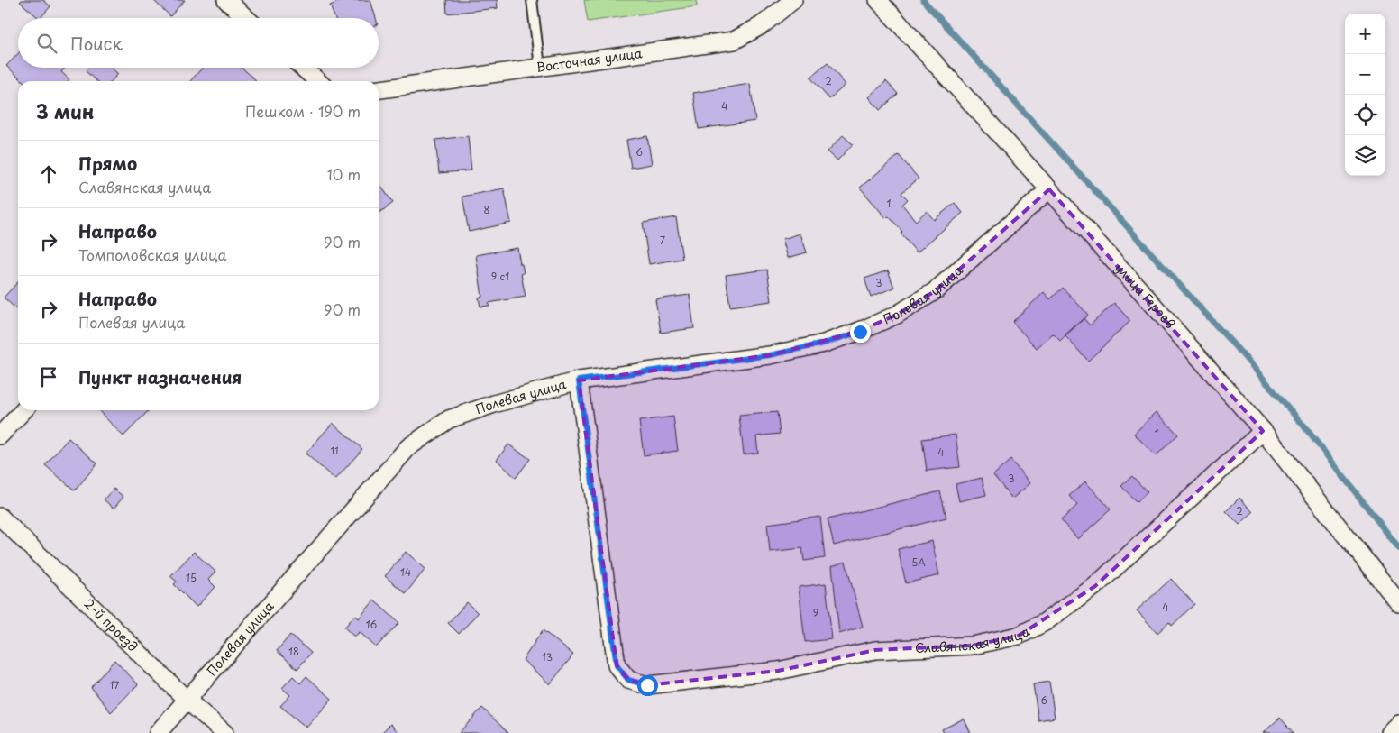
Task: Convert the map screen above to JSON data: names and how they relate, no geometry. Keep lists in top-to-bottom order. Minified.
{"streets":{"street":["Восточная улица","Полевая улица","улица Героев","2-й проезд","Славянская улица"]},"crossings":[["Полевая улица","улица Героев"],["Полевая улица","2-й проезд"],["Полевая улица","Славянская улица"],["улица Героев","Славянская улица"]],"house_numbers":["2","4","6","1","8","7","9 с1","3","1","11","4","3","2","5А","14","15","4","9","16","18","13","17","6"],"page":{"map_buttons":["+","−"],"search":"Поиск","heading":["3 мин","Пешком · 190 m"],"list":[["Прямо","Славянская улица","10 m"],["Направо","Томполовская улица","90 m"],["Направо","Полевая улица","90 m"],"Пункт назначения"]}}
